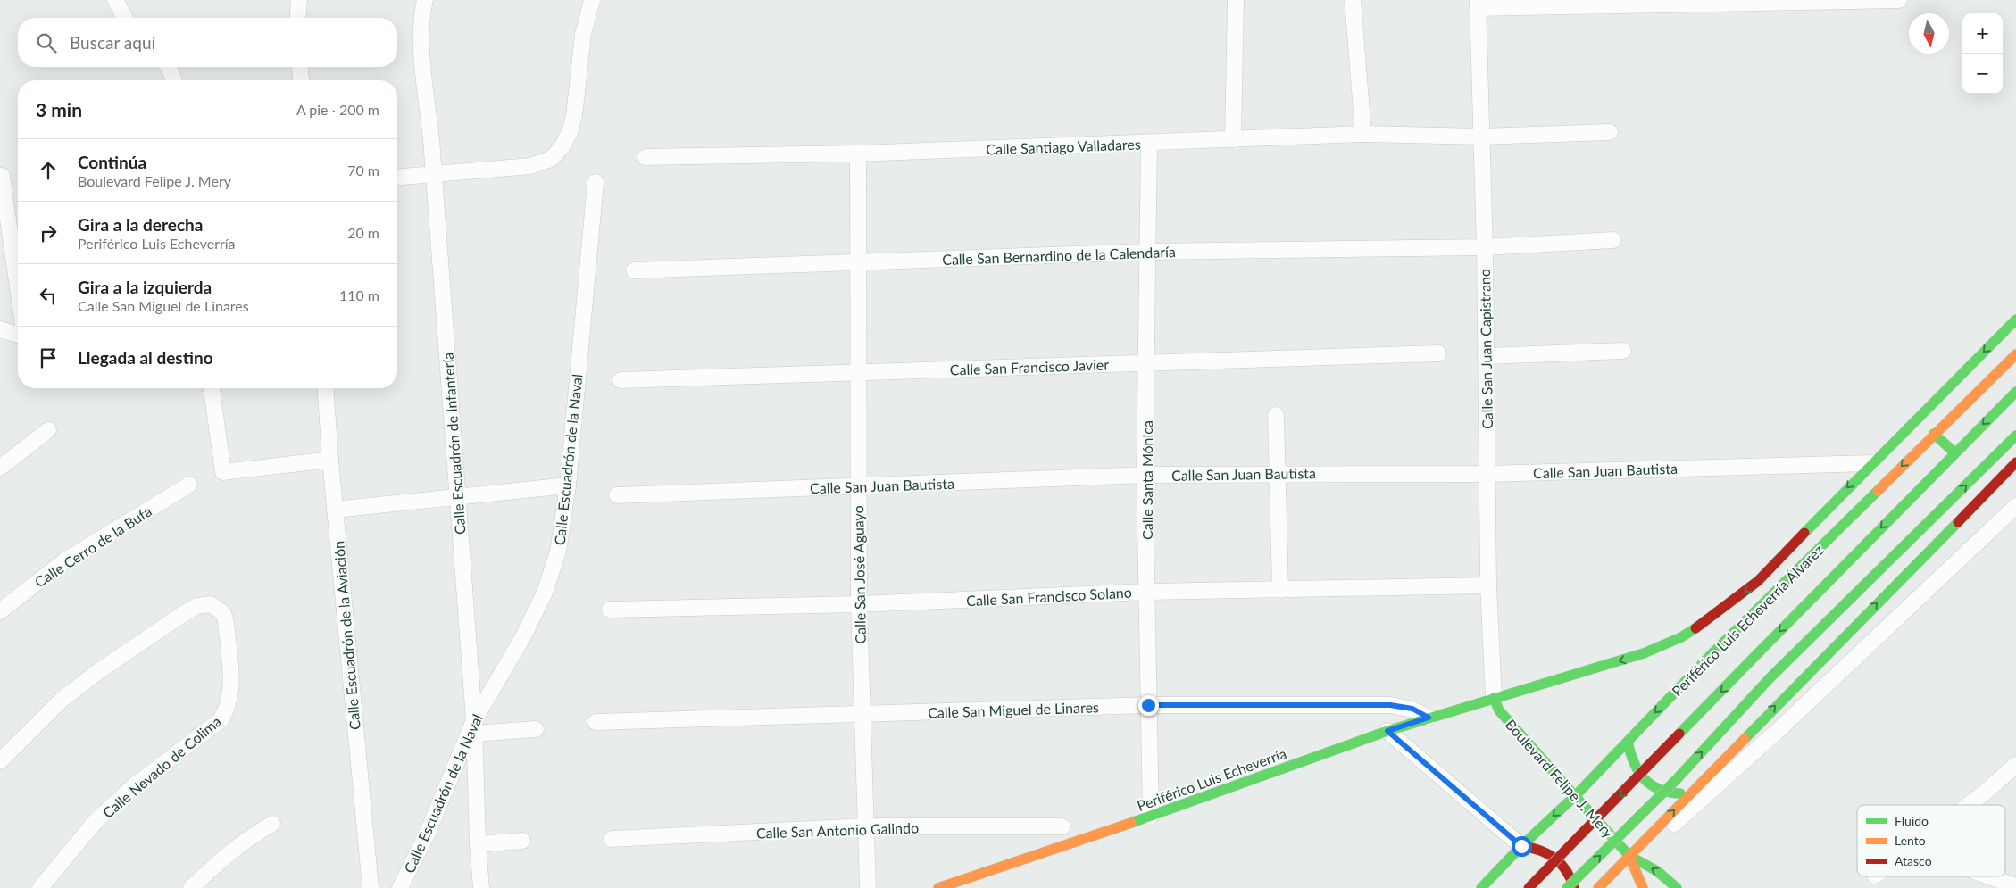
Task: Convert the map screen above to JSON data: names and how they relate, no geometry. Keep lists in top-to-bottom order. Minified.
{"streets":{"main road":["Periférico Luis Echeverría Álvarez","Boulevard Felipe J. Mery","Periférico Luis Echeverría"],"street":["Calle Santiago Valladares","Calle San Bernardino de la Calendaría","Calle San Juan Capistrano","Calle San Francisco Javier","Calle Escuadrón de Infantería","Calle Escuadrón de la Naval","Calle San Juan Bautista","Calle Santa Mónica","Calle Cerro de la Bufa","Calle San José Aguayo","Calle San Francisco Solano","Calle Escuadrón de la Aviación","Calle San Miguel de Linares","Calle Nevado de Colima","Calle San Antonio Galindo"]},"crossings":[["Calle Santiago Valladares","Calle San Juan Capistrano"],["Calle Santiago Valladares","Calle Santa Mónica"],["Calle Santiago Valladares","Calle San José Aguayo"],["Calle San Bernardino de la Calendaría","Calle San Juan Capistrano"],["Calle San Bernardino de la Calendaría","Calle Santa Mónica"],["Calle San Bernardino de la Calendaría","Calle San José Aguayo"],["Calle San Juan Capistrano","Calle San Juan Bautista"],["Calle San Juan Capistrano","Calle San Francisco Solano"],["Calle San Juan Capistrano","Periférico Luis Echeverría Álvarez"],["Calle San Juan Capistrano","Boulevard Felipe J. Mery"],["Calle San Juan Capistrano","Periférico Luis Echeverría"],["Calle San Francisco Javier","Calle Santa Mónica"],["Calle San Francisco Javier","Calle San José Aguayo"],["Calle Escuadrón de Infantería","Calle Escuadrón de la Naval"],["Calle San Juan Bautista","Calle Santa Mónica"],["Calle San Juan Bautista","Calle San José Aguayo"],["Calle San Juan Bautista","Periférico Luis Echeverría Álvarez"],["Calle Santa Mónica","Calle San Francisco Solano"],["Calle Santa Mónica","Calle San Miguel de Linares"],["Calle Santa Mónica","Periférico Luis Echeverría"],["Calle San José Aguayo","Calle San Francisco Solano"],["Calle San José Aguayo","Calle San Miguel de Linares"],["Calle San José Aguayo","Calle San Antonio Galindo"],["Periférico Luis Echeverría Álvarez","Boulevard Felipe J. Mery"],["Periférico Luis Echeverría Álvarez","Periférico Luis Echeverría"],["Calle San Miguel de Linares","Periférico Luis Echeverría"],["Boulevard Felipe J. Mery","Periférico Luis Echeverría"]],"legend":["Fluido","Lento","Atasco"],"north":"bottom","page":{"map_buttons":["+","−"],"search":"Buscar aquí","heading":["3 min","A pie · 200 m"],"list":[["Continúa","Boulevard Felipe J. Mery","70 m"],["Gira a la derecha","Periférico Luis Echeverría","20 m"],["Gira a la izquierda","Calle San Miguel de Linares","110 m"],"Llegada al destino"]}}
